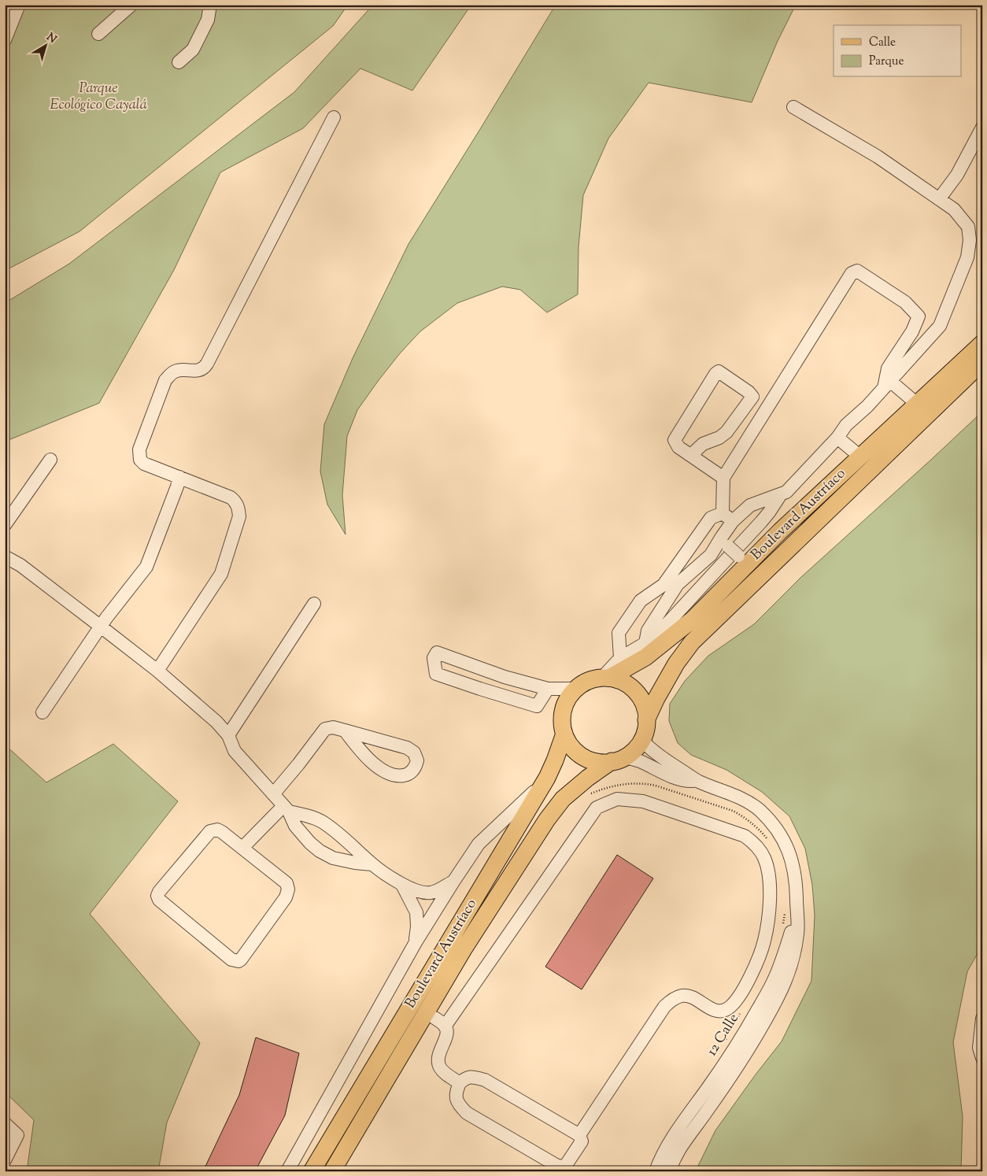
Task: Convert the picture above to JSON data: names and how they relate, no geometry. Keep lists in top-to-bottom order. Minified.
{"streets":{"main road":["Boulevard Austríaco"],"street":["12 Calle"]},"crossings":[["Boulevard Austríaco","12 Calle"]],"parks":["Parque Ecológico Cayalá"],"legend":["Calle","Parque"],"north":"top right"}
